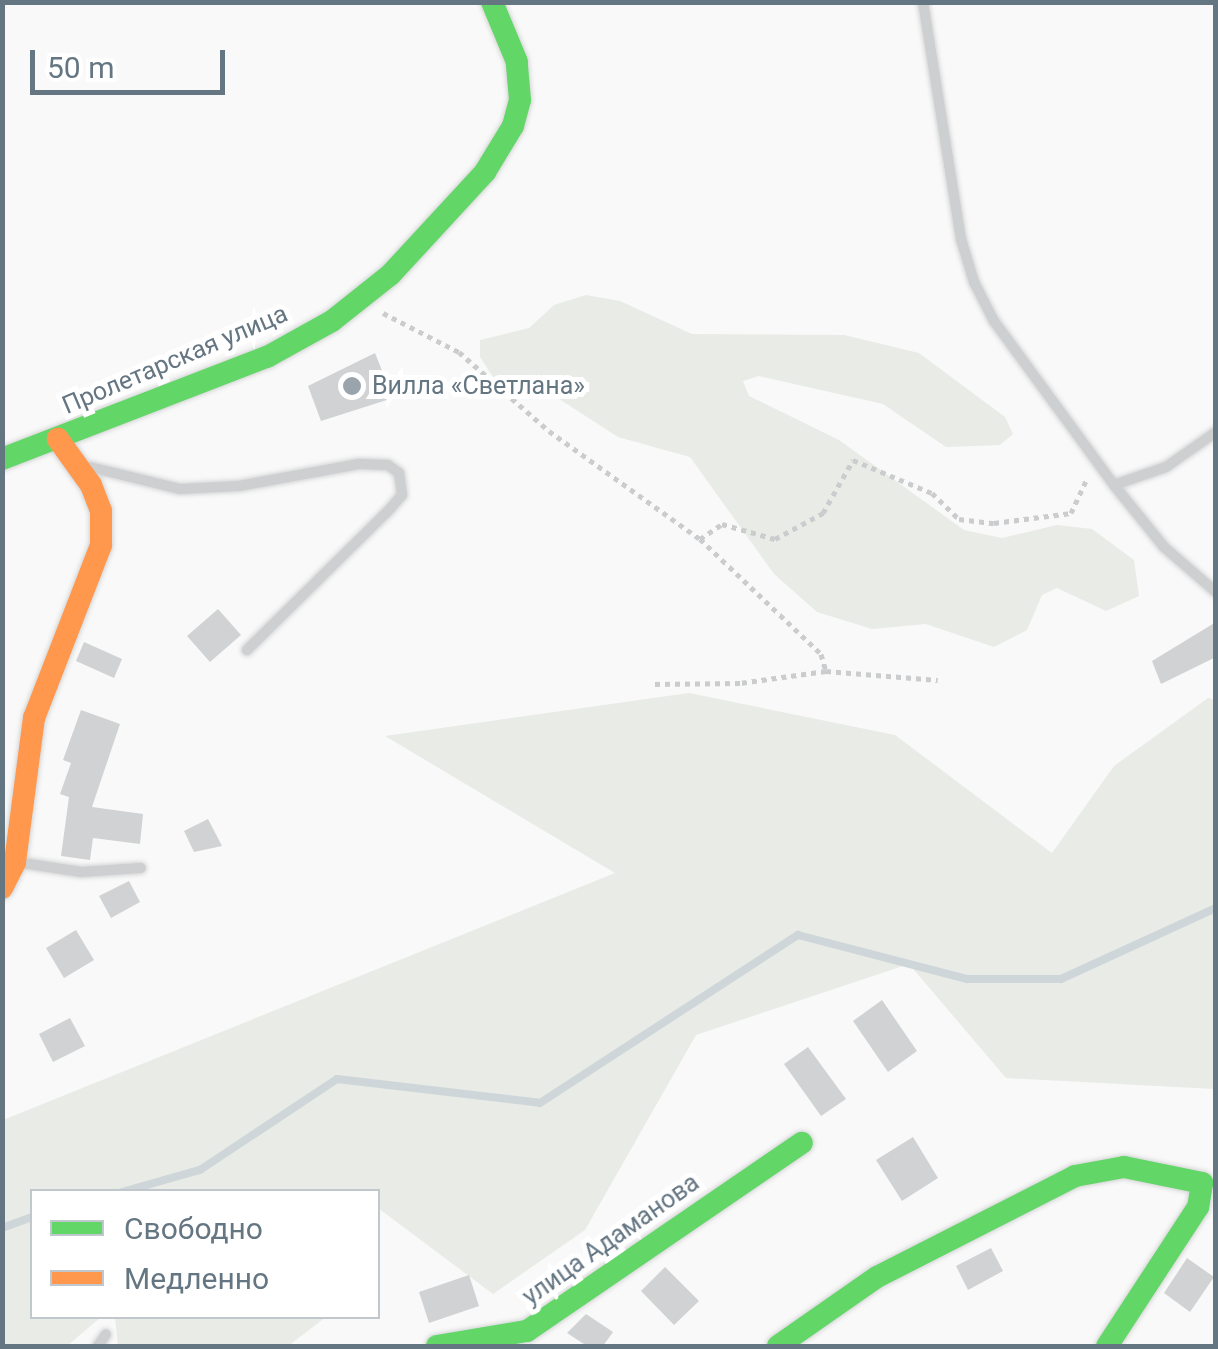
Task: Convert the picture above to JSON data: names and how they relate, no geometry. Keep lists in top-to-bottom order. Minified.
{"streets":{"street":["Пролетарская улица","улица Адаманова"]},"places":["Вилла «Светлана»"],"legend":["Свободно","Медленно"],"scale_bar":"50 m"}
